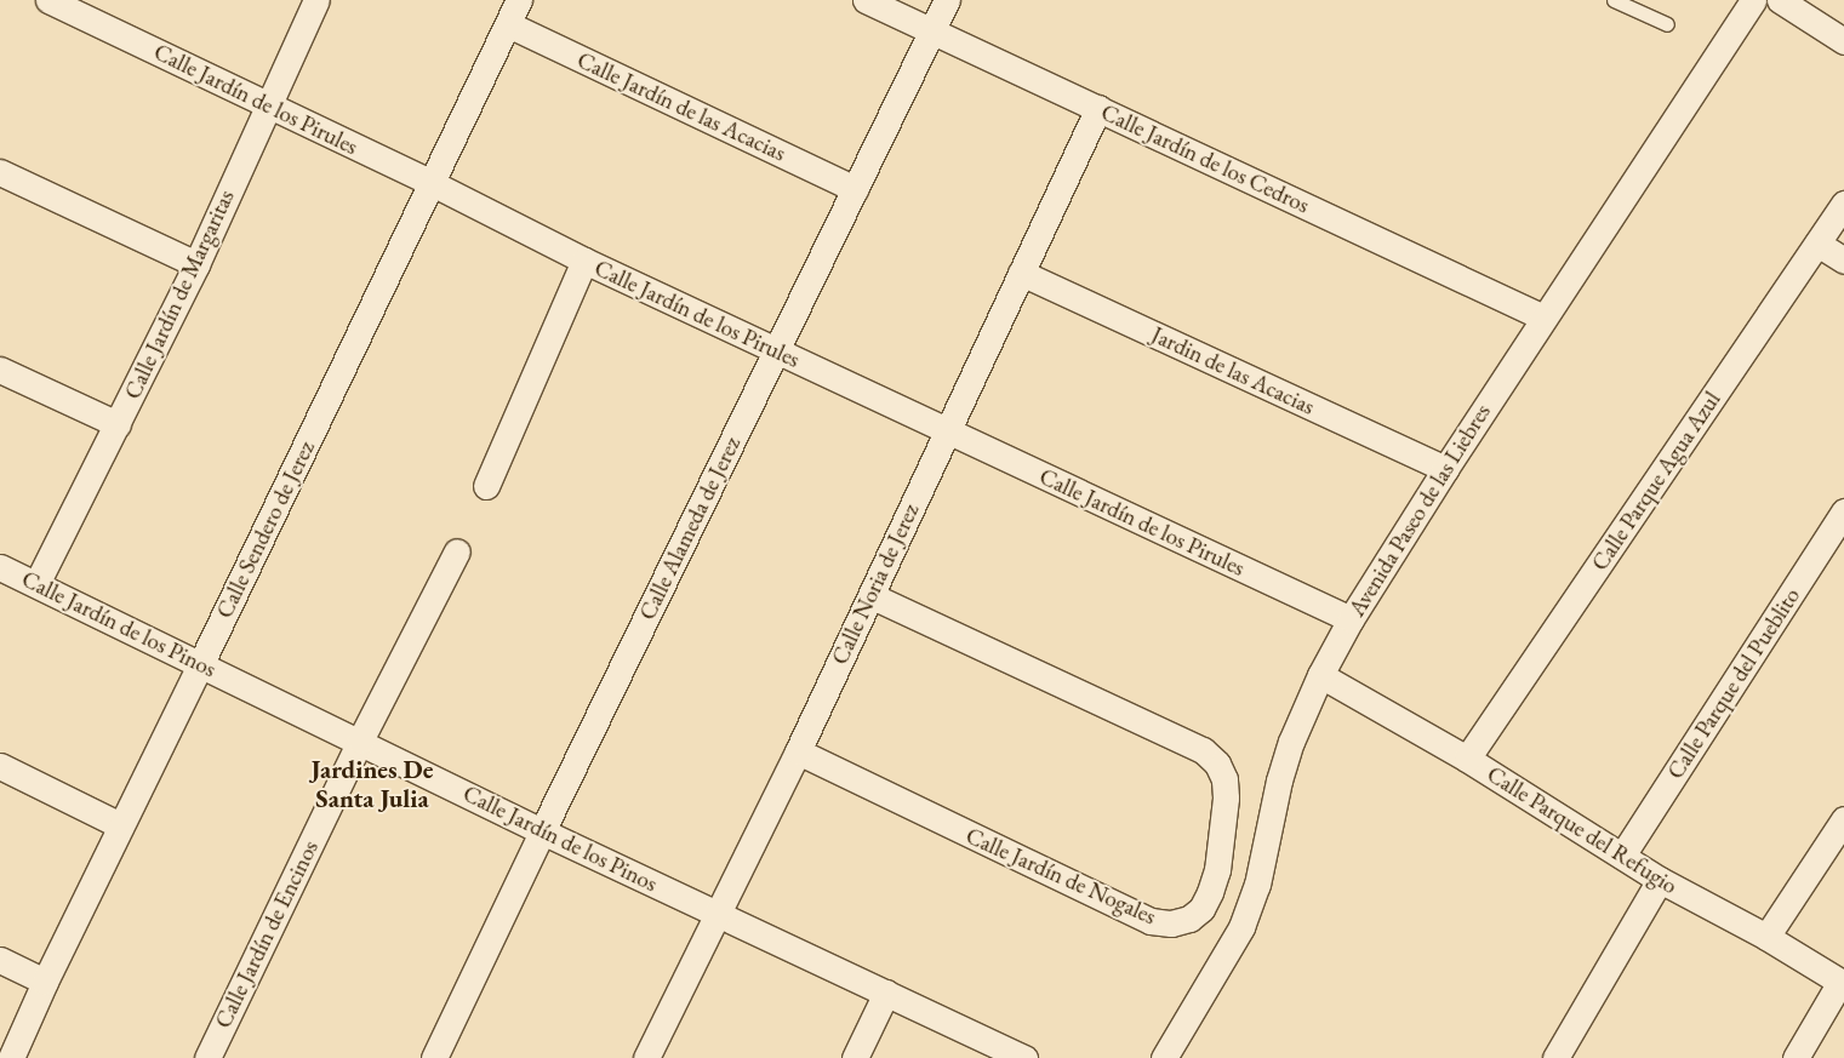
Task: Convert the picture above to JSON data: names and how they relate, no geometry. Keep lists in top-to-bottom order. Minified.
{"streets":{"street":["Calle Jardín de los Pirules","Calle Jardín de las Acacias","Calle Jardín de los Cedros","Calle Jardín de Margaritas","Jardin de las Acacias","Calle Parque Agua Azul","Avenida Paseo de las Liebres","Calle Alameda de Jerez","Calle Sendero de Jerez","Calle Noria de Jerez","Calle Jardín de los Pinos","Calle Parque del Pueblito","Calle Parque del Refugio","Calle Jardín de Nogales","Calle Jardín de Encinos"]},"crossings":[["Calle Jardín de los Pirules","Calle Jardín de Margaritas"],["Calle Jardín de los Pirules","Avenida Paseo de las Liebres"],["Calle Jardín de los Pirules","Calle Alameda de Jerez"],["Calle Jardín de los Pirules","Calle Sendero de Jerez"],["Calle Jardín de los Pirules","Calle Noria de Jerez"],["Calle Jardín de las Acacias","Calle Alameda de Jerez"],["Calle Jardín de las Acacias","Calle Sendero de Jerez"],["Calle Jardín de los Cedros","Avenida Paseo de las Liebres"],["Calle Jardín de los Cedros","Calle Alameda de Jerez"],["Calle Jardín de los Cedros","Calle Noria de Jerez"],["Calle Jardín de Margaritas","Calle Jardín de los Pinos"],["Jardin de las Acacias","Avenida Paseo de las Liebres"],["Jardin de las Acacias","Calle Noria de Jerez"],["Calle Parque Agua Azul","Calle Parque del Refugio"],["Avenida Paseo de las Liebres","Calle Parque del Refugio"],["Calle Alameda de Jerez","Calle Jardín de los Pinos"],["Calle Sendero de Jerez","Calle Jardín de los Pinos"],["Calle Noria de Jerez","Calle Jardín de los Pinos"],["Calle Noria de Jerez","Calle Jardín de Nogales"],["Calle Jardín de los Pinos","Calle Jardín de Encinos"],["Calle Parque del Pueblito","Calle Parque del Refugio"]],"districts":["Jardines De Santa Julia"]}
